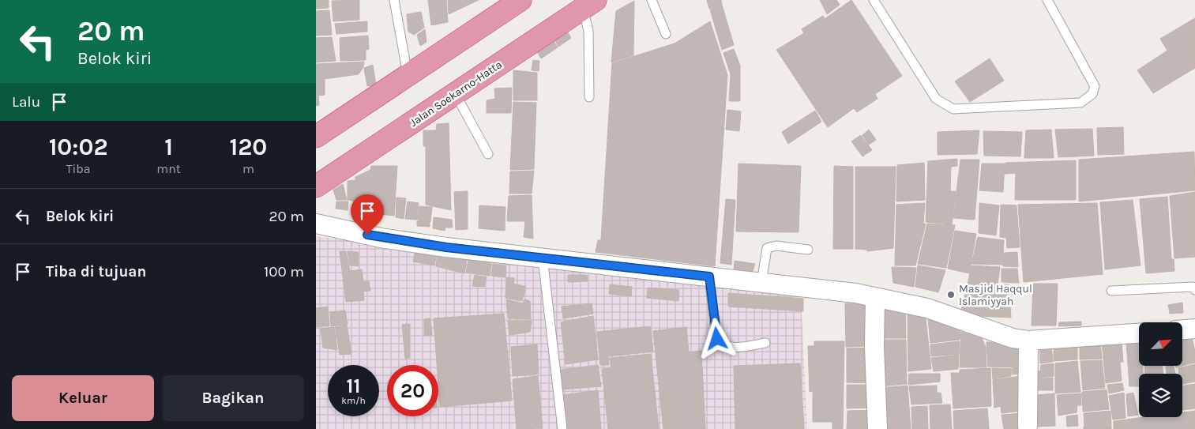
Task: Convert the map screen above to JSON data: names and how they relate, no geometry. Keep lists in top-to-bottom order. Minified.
{"streets":{"highway":["Jalan Soekarno-Hatta"]},"places":["Masjid Haqqul Islamiyyah"],"north":"top right","page":{"turn":["20 m","Belok kiri"],"then":"Lalu","eta":["10:02","Tiba","1","mnt","120","m"],"list":[{"name":"Belok kiri","value":"20 m"},{"name":"Tiba di tujuan","value":"100 m"}],"speed":"11 km/h","limit":"20","buttons":["Keluar","Bagikan"]}}
